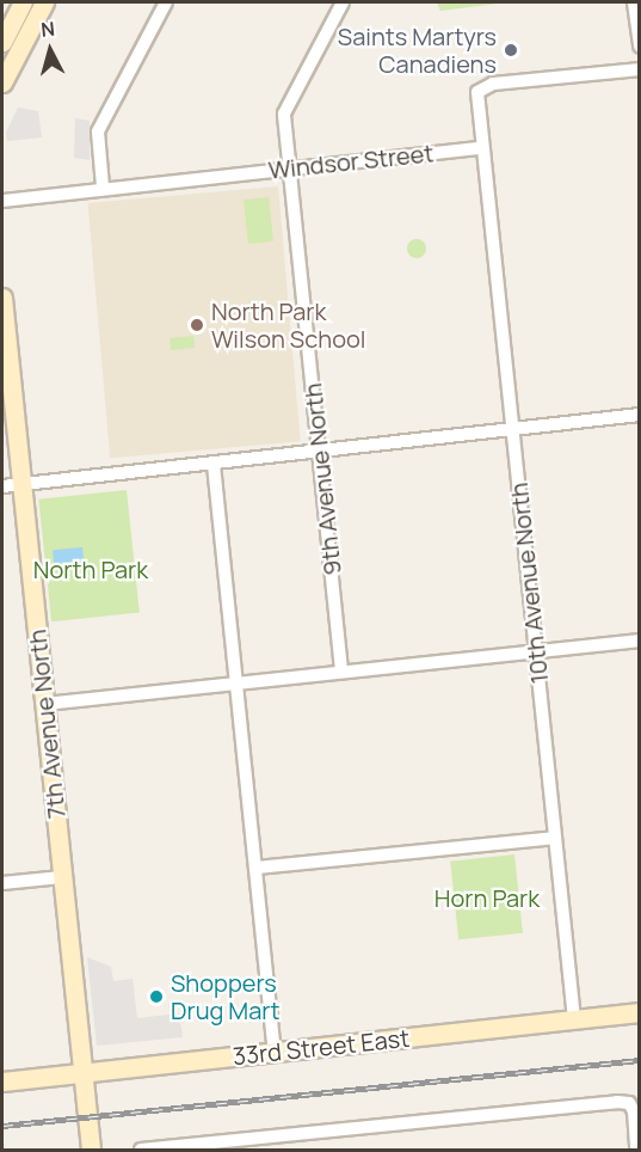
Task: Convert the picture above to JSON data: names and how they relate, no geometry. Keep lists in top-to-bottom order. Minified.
{"streets":{"street":["Windsor Street","9th Avenue North","10th Avenue North","7th Avenue North","33rd Street East"]},"crossings":[["Windsor Street","9th Avenue North"],["Windsor Street","10th Avenue North"],["10th Avenue North","33rd Street East"],["7th Avenue North","33rd Street East"]],"parks":["North Park","Horn Park"],"places":["Saints Martyrs Canadiens","North Park Wilson School","Shoppers Drug Mart"],"north":"top"}
